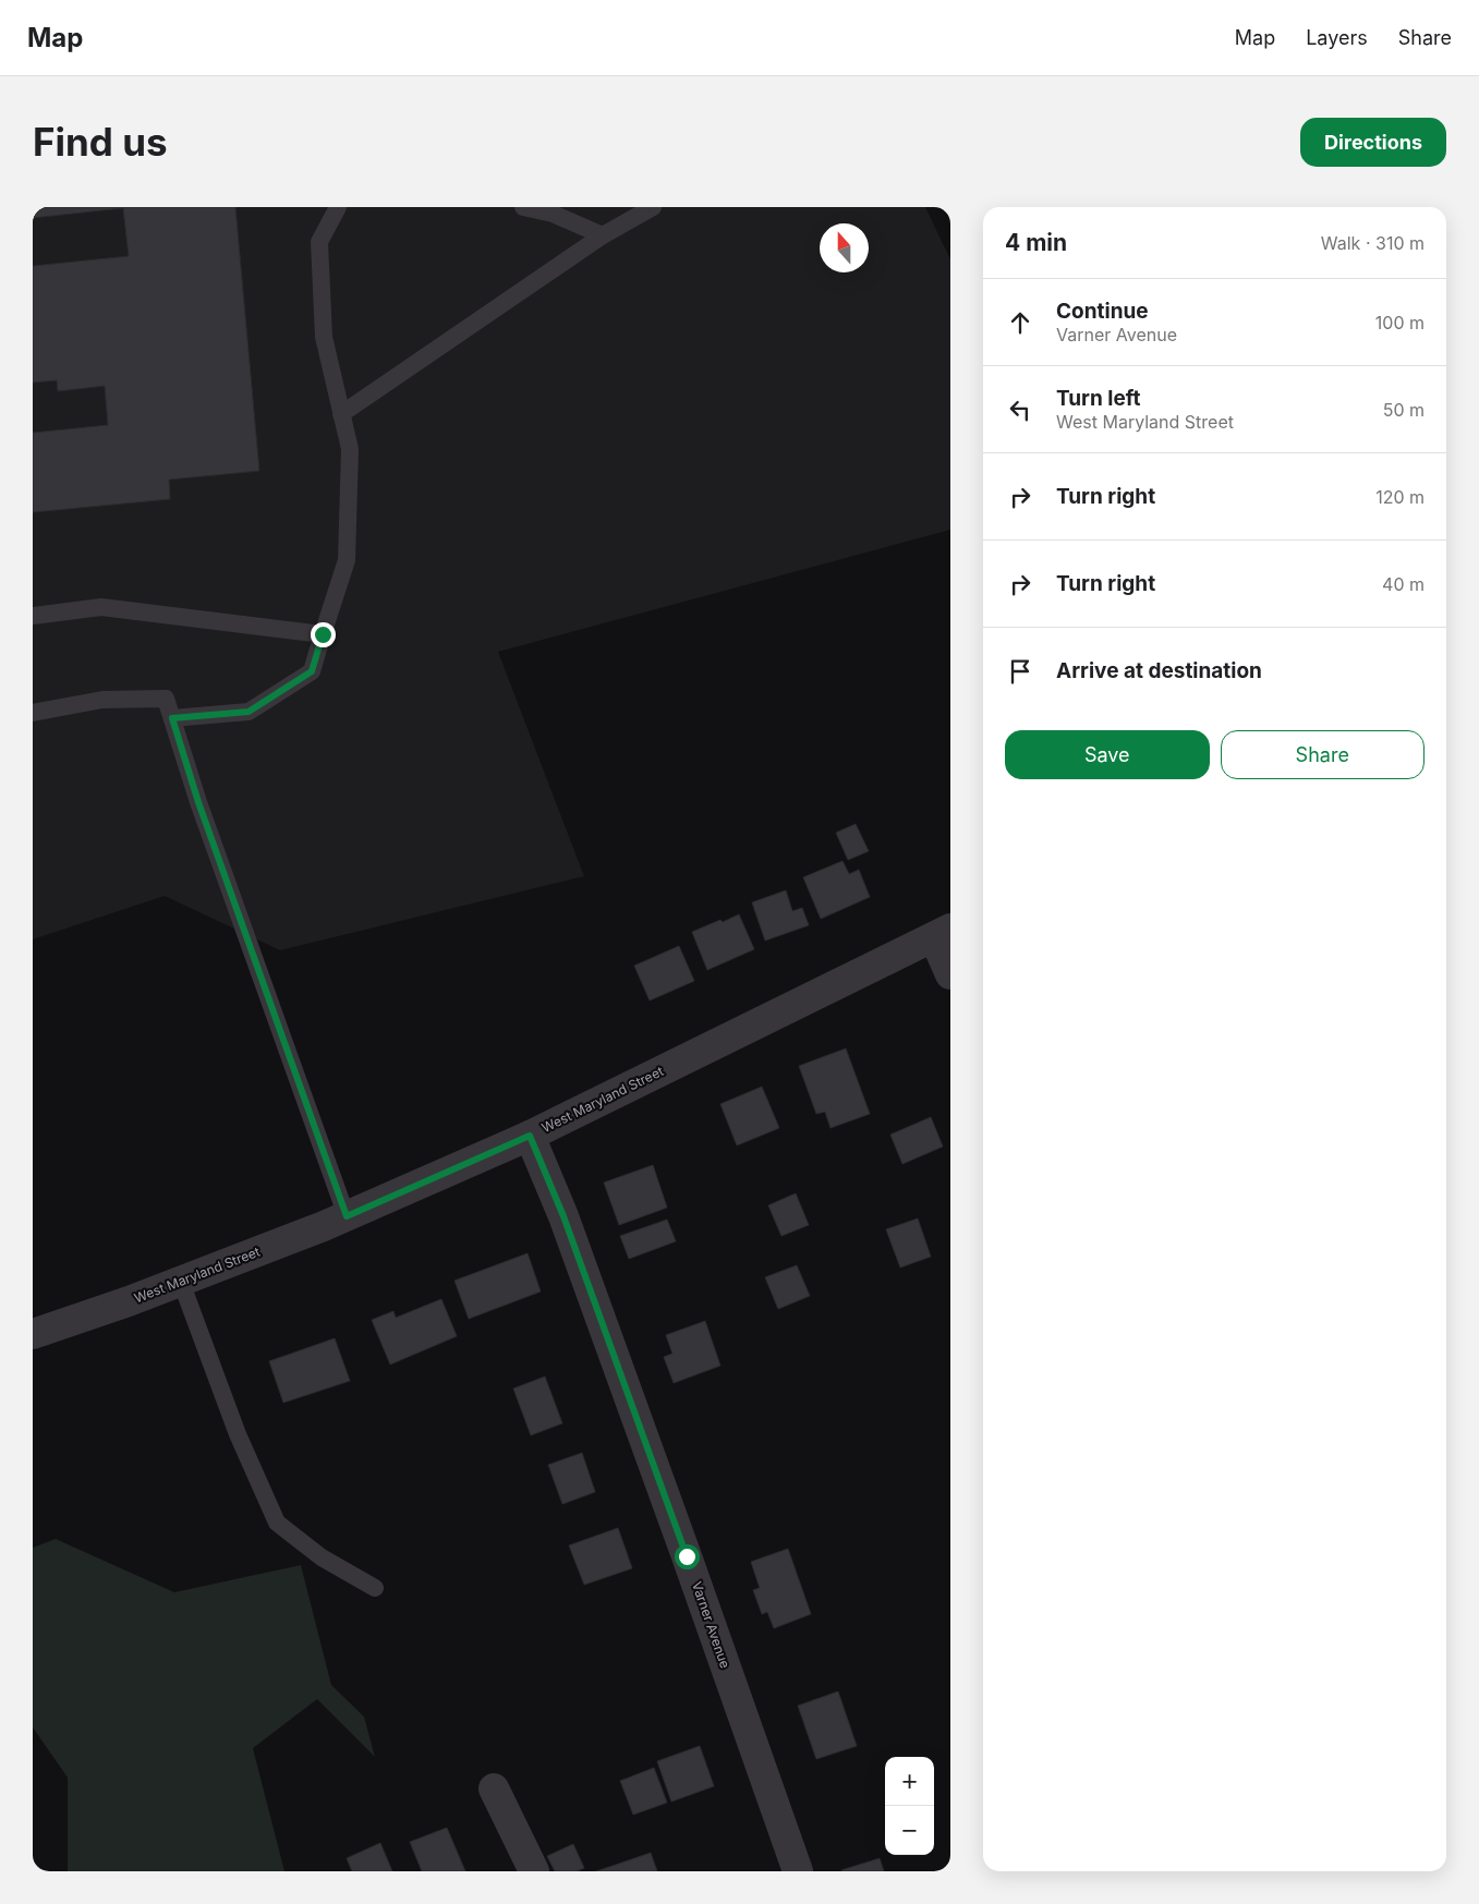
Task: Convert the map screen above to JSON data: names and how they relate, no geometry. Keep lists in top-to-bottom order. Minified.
{"streets":{"street":["West Maryland Street","Varner Avenue"]},"crossings":[["West Maryland Street","Varner Avenue"]],"north":"top","page":{"header":"Map","nav":["Map","Layers","Share"],"buttons":["Directions",["Save","Share"]],"title":"Find us","heading":["4 min","Walk · 310 m"],"list":[["Continue","Varner Avenue","100 m"],["Turn left","West Maryland Street","50 m"],["Turn right","120 m"],["Turn right","40 m"],"Arrive at destination"],"map_buttons":["+","−"]}}
